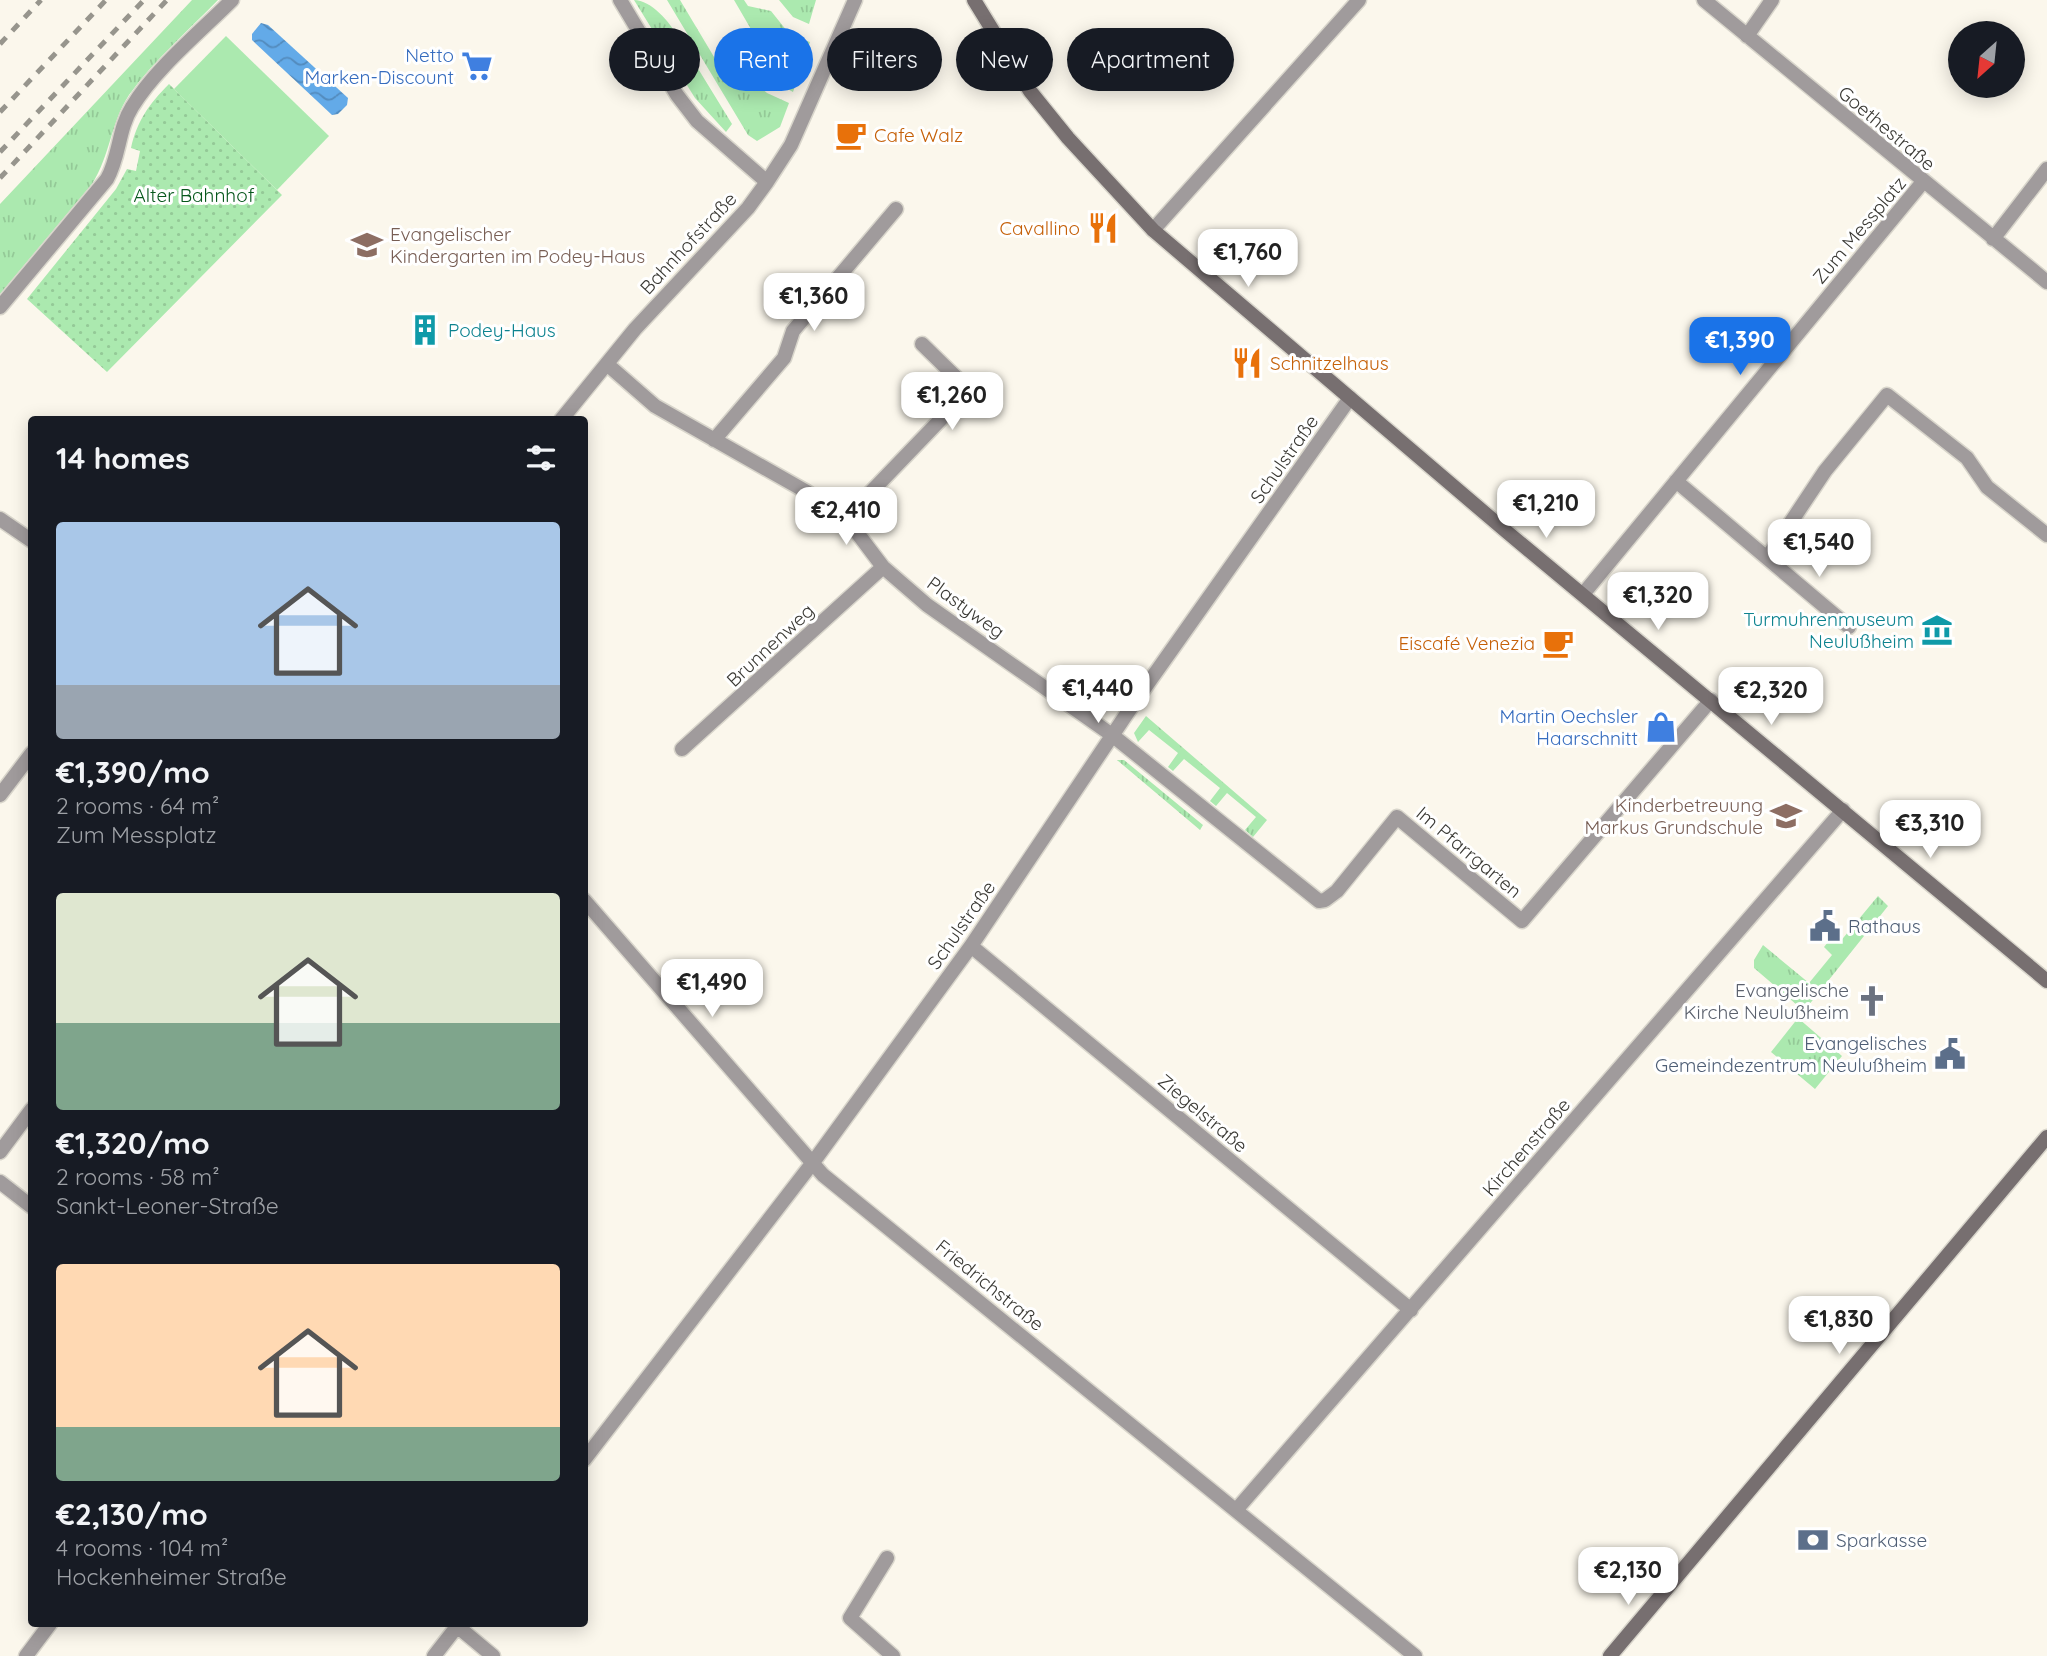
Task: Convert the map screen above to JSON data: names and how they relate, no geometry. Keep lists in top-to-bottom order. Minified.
{"streets":{"street":["Goethestraße","Zum Messplatz","Bahnhofstraße","Schulstraße","Plastyweg","Brunnenweg","Im Pfarrgarten","Ziegelstraße","Kirchenstraße","Friedrichstraße"]},"crossings":[["Goethestraße","Zum Messplatz"],["Bahnhofstraße","Plastyweg"],["Schulstraße","Plastyweg"],["Schulstraße","Im Pfarrgarten"],["Schulstraße","Ziegelstraße"],["Schulstraße","Friedrichstraße"],["Plastyweg","Brunnenweg"],["Plastyweg","Im Pfarrgarten"],["Ziegelstraße","Kirchenstraße"],["Kirchenstraße","Friedrichstraße"]],"parks":["Alter Bahnhof"],"places":{"supermarket":["Netto Marken-Discount"],"cafe":["Cafe Walz","Eiscafé Venezia"],"restaurant":["Cavallino","Schnitzelhaus"],"school or university":["Evangelischer Kindergarten im Podey-Haus","Kinderbetreuung Markus Grundschule"],"building":["Podey-Haus"],"museum":["Turmuhrenmuseum Neulußheim"],"shop":["Martin Oechsler Haarschnitt"],"public building":["Rathaus","Evangelisches Gemeindezentrum Neulußheim"],"church":["Evangelische Kirche Neulußheim"],"bank":["Sparkasse"]},"north":"bottom left","page":{"chip":["Buy","Rent","Filters","New","Apartment"],"price":["€1,760","€1,360","€1,390","€1,260","€1,210","€2,410","€1,540","€1,320","€1,440","€2,320","€3,310","€1,490","€1,830","€2,130"],"heading":"14 homes","list":[{"name":"€1,390/mo","note":"2 rooms · 64 m² · Zum Messplatz"},{"name":"€1,320/mo","note":"2 rooms · 58 m² · Sankt-Leoner-Straße"},{"name":"€2,130/mo","note":"4 rooms · 104 m² · Hockenheimer Straße"}]}}
